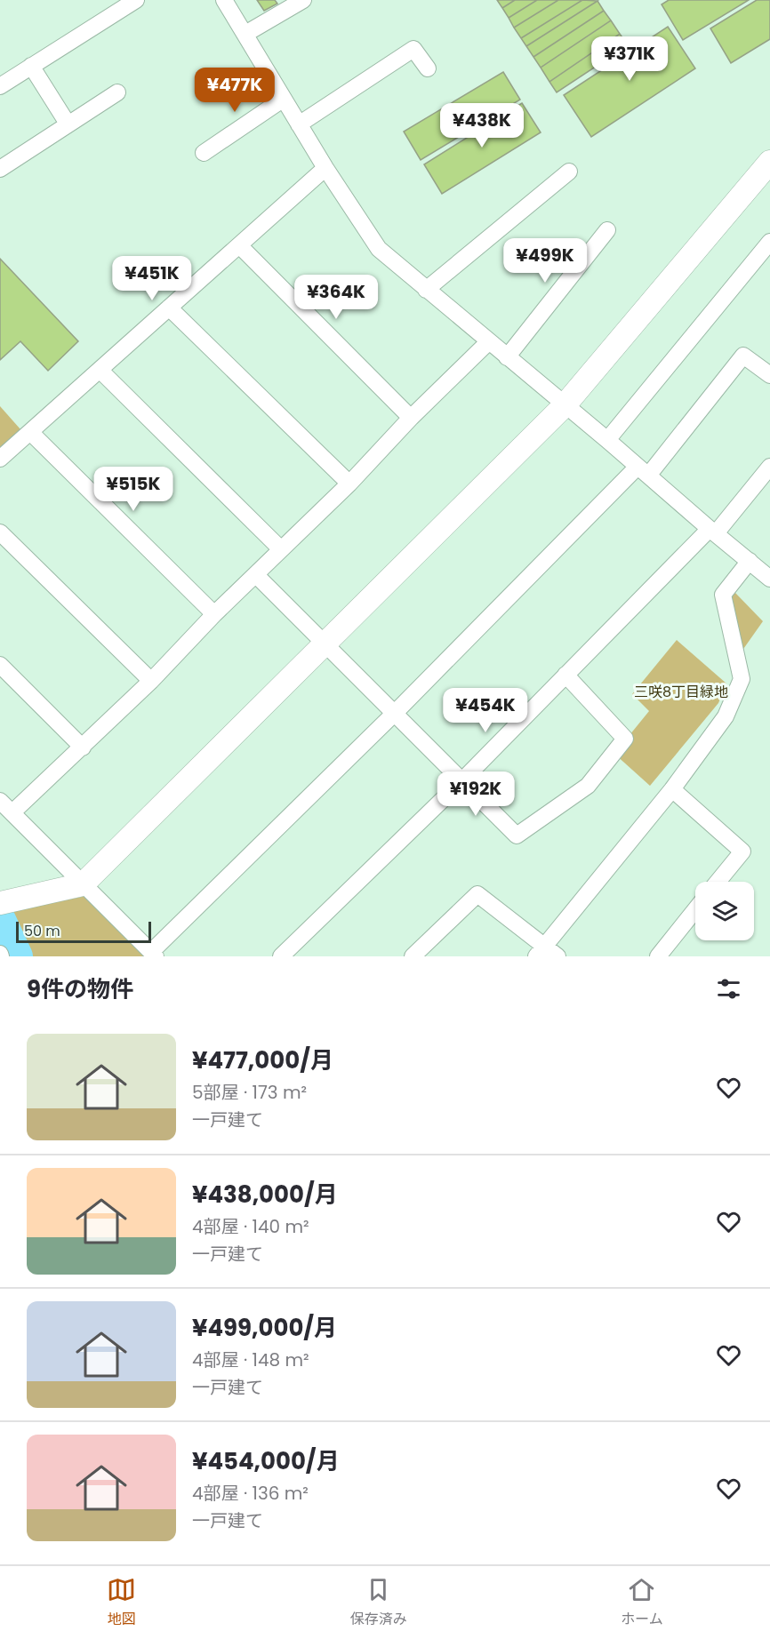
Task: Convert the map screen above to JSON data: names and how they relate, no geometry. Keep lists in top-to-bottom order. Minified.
{"parks":["三咲8丁目緑地"],"scale_bar":"50 m","page":{"price":["¥371K","¥477K","¥438K","¥499K","¥451K","¥364K","¥515K","¥454K","¥192K"],"scale":"50 m","heading":"9件の物件","list":[{"name":"¥477,000/月","note":"5部屋 · 173 m² · 一戸建て"},{"name":"¥438,000/月","note":"4部屋 · 140 m² · 一戸建て"},{"name":"¥499,000/月","note":"4部屋 · 148 m² · 一戸建て"},{"name":"¥454,000/月","note":"4部屋 · 136 m² · 一戸建て"}],"tabs":["地図","保存済み","ホーム"]}}
